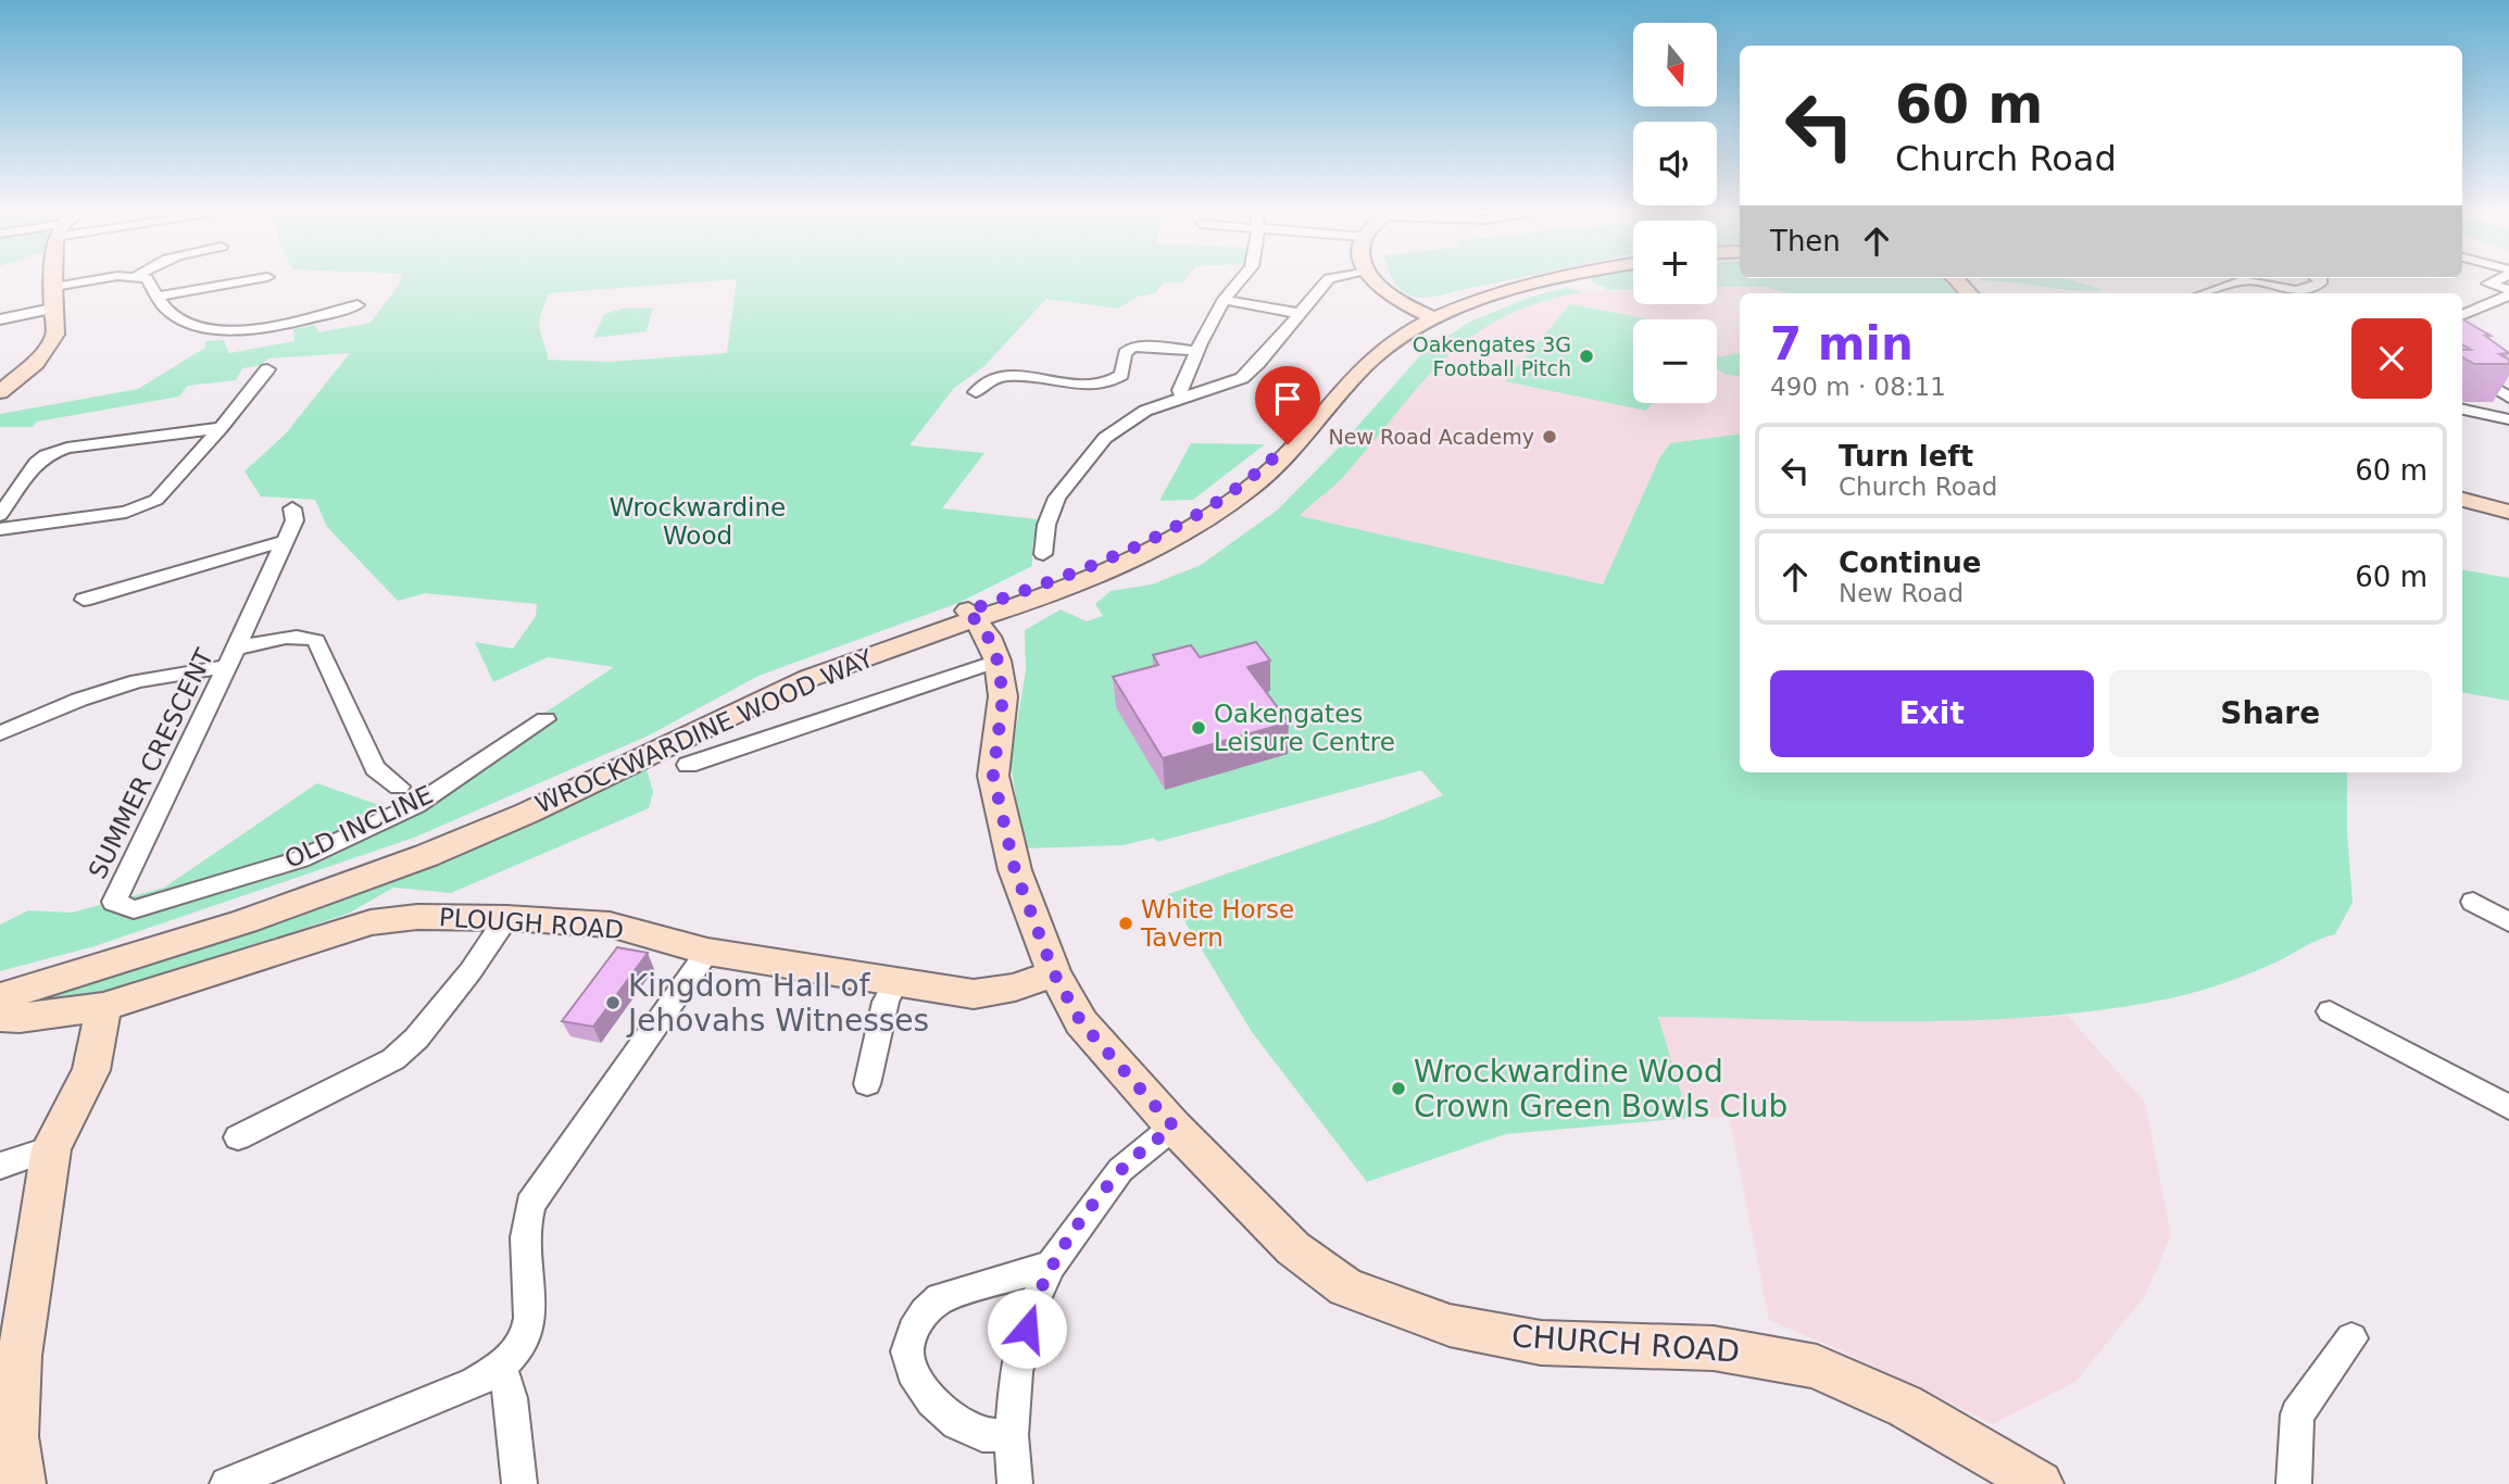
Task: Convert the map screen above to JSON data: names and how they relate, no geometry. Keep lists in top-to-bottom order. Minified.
{"streets":{"main road":["WROCKWARDINE WOOD WAY","CHURCH ROAD"],"street":["SUMMER CRESCENT","OLD INCLINE","PLOUGH ROAD"]},"crossings":[["WROCKWARDINE WOOD WAY","CHURCH ROAD"],["SUMMER CRESCENT","OLD INCLINE"],["PLOUGH ROAD","CHURCH ROAD"]],"parks":["Wrockwardine Wood"],"places":["Oakengates 3G Football Pitch","New Road Academy","Oakengates Leisure Centre","White Horse Tavern","Kingdom Hall of Jehovahs Witnesses","Wrockwardine Wood Crown Green Bowls Club"],"north":"bottom","page":{"map_buttons":["+","−"],"turn":["60 m","Church Road"],"then":"Then","heading":["7 min","490 m · 08:11"],"list":[{"name":"Turn left","note":"Church Road","value":"60 m"},{"name":"Continue","note":"New Road","value":"60 m"}],"buttons":["Exit","Share"]}}
